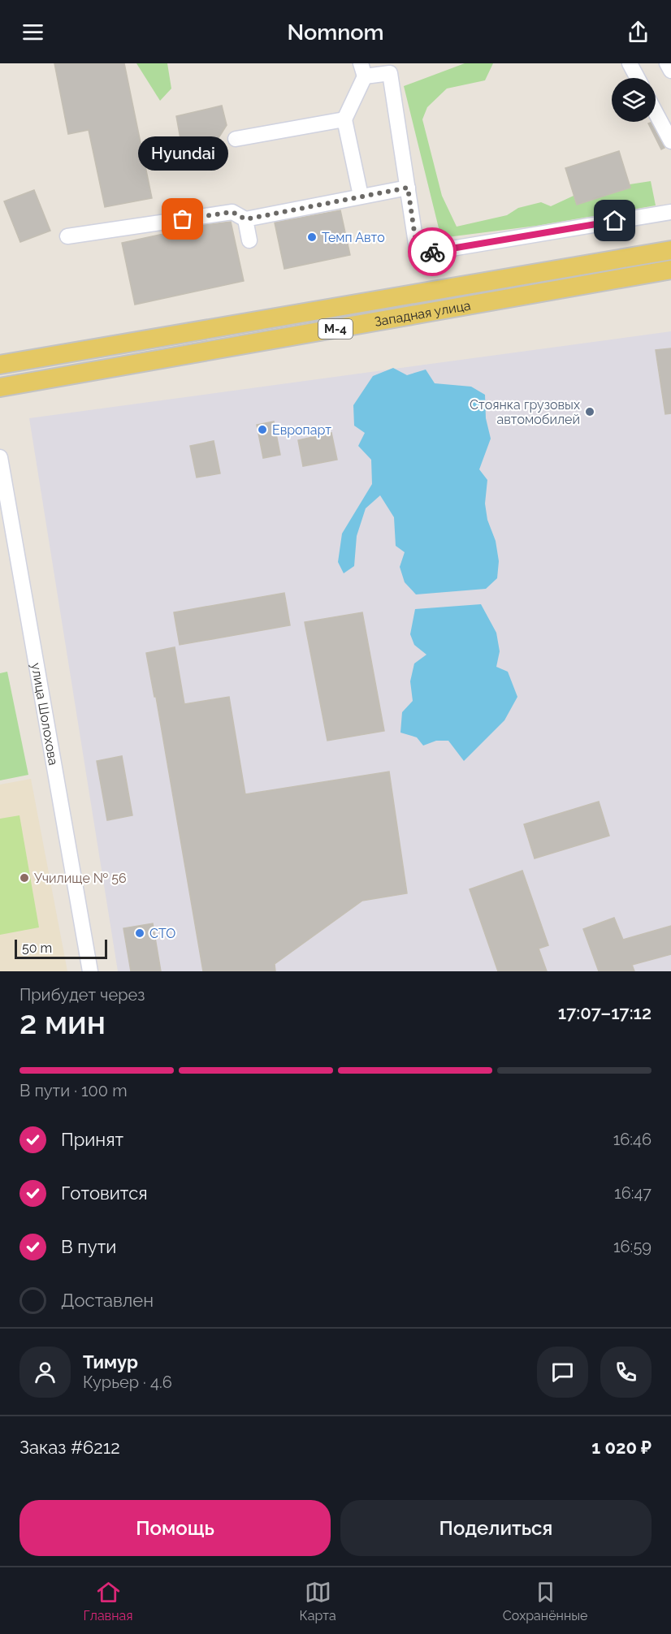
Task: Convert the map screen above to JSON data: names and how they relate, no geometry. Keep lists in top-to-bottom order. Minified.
{"streets":{"main road":["Западная улица","М-4"],"street":["улица Шолохова"]},"places":["Hyundai","Темп Авто","Стоянка грузовых автомобилей","Европарт","Училище № 56","СТО"],"scale_bar":"50 m","page":{"header":"Nomnom","bubble":"Hyundai","scale":"50 m","heading":["2 мин","Прибудет через","17:07–17:12"],"panel":["Тимур","Курьер · 4.6","Заказ #6212","1 020 ₽"],"bar":"В пути · 100 m","list":[["Принят","16:46"],["Готовится","16:47"],["В пути","16:59"],"Доставлен"],"buttons":["Помощь","Поделиться"],"tabs":["Главная","Карта","Сохранённые"]}}
